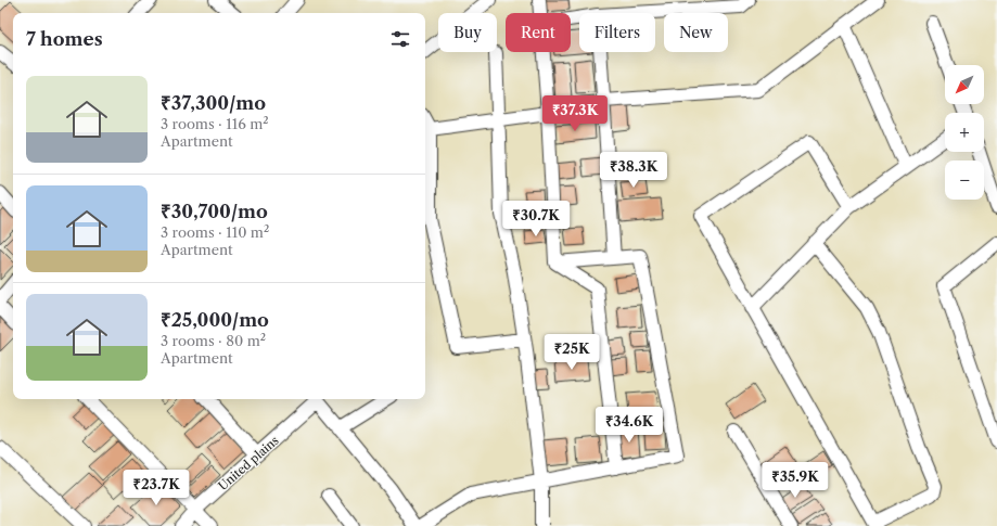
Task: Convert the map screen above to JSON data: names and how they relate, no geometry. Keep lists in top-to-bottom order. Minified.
{"streets":{"street":["United plains"]},"north":"bottom left","page":{"chip":["Buy","Rent","Filters","New"],"heading":"7 homes","map_buttons":["+","−"],"list":[{"name":"₹37,300/mo","note":"3 rooms · 116 m² · Apartment"},{"name":"₹30,700/mo","note":"3 rooms · 110 m² · Apartment"},{"name":"₹25,000/mo","note":"3 rooms · 80 m² · Apartment"}],"price":["₹37.3K","₹38.3K","₹30.7K","₹25K","₹34.6K","₹35.9K","₹23.7K"]}}
